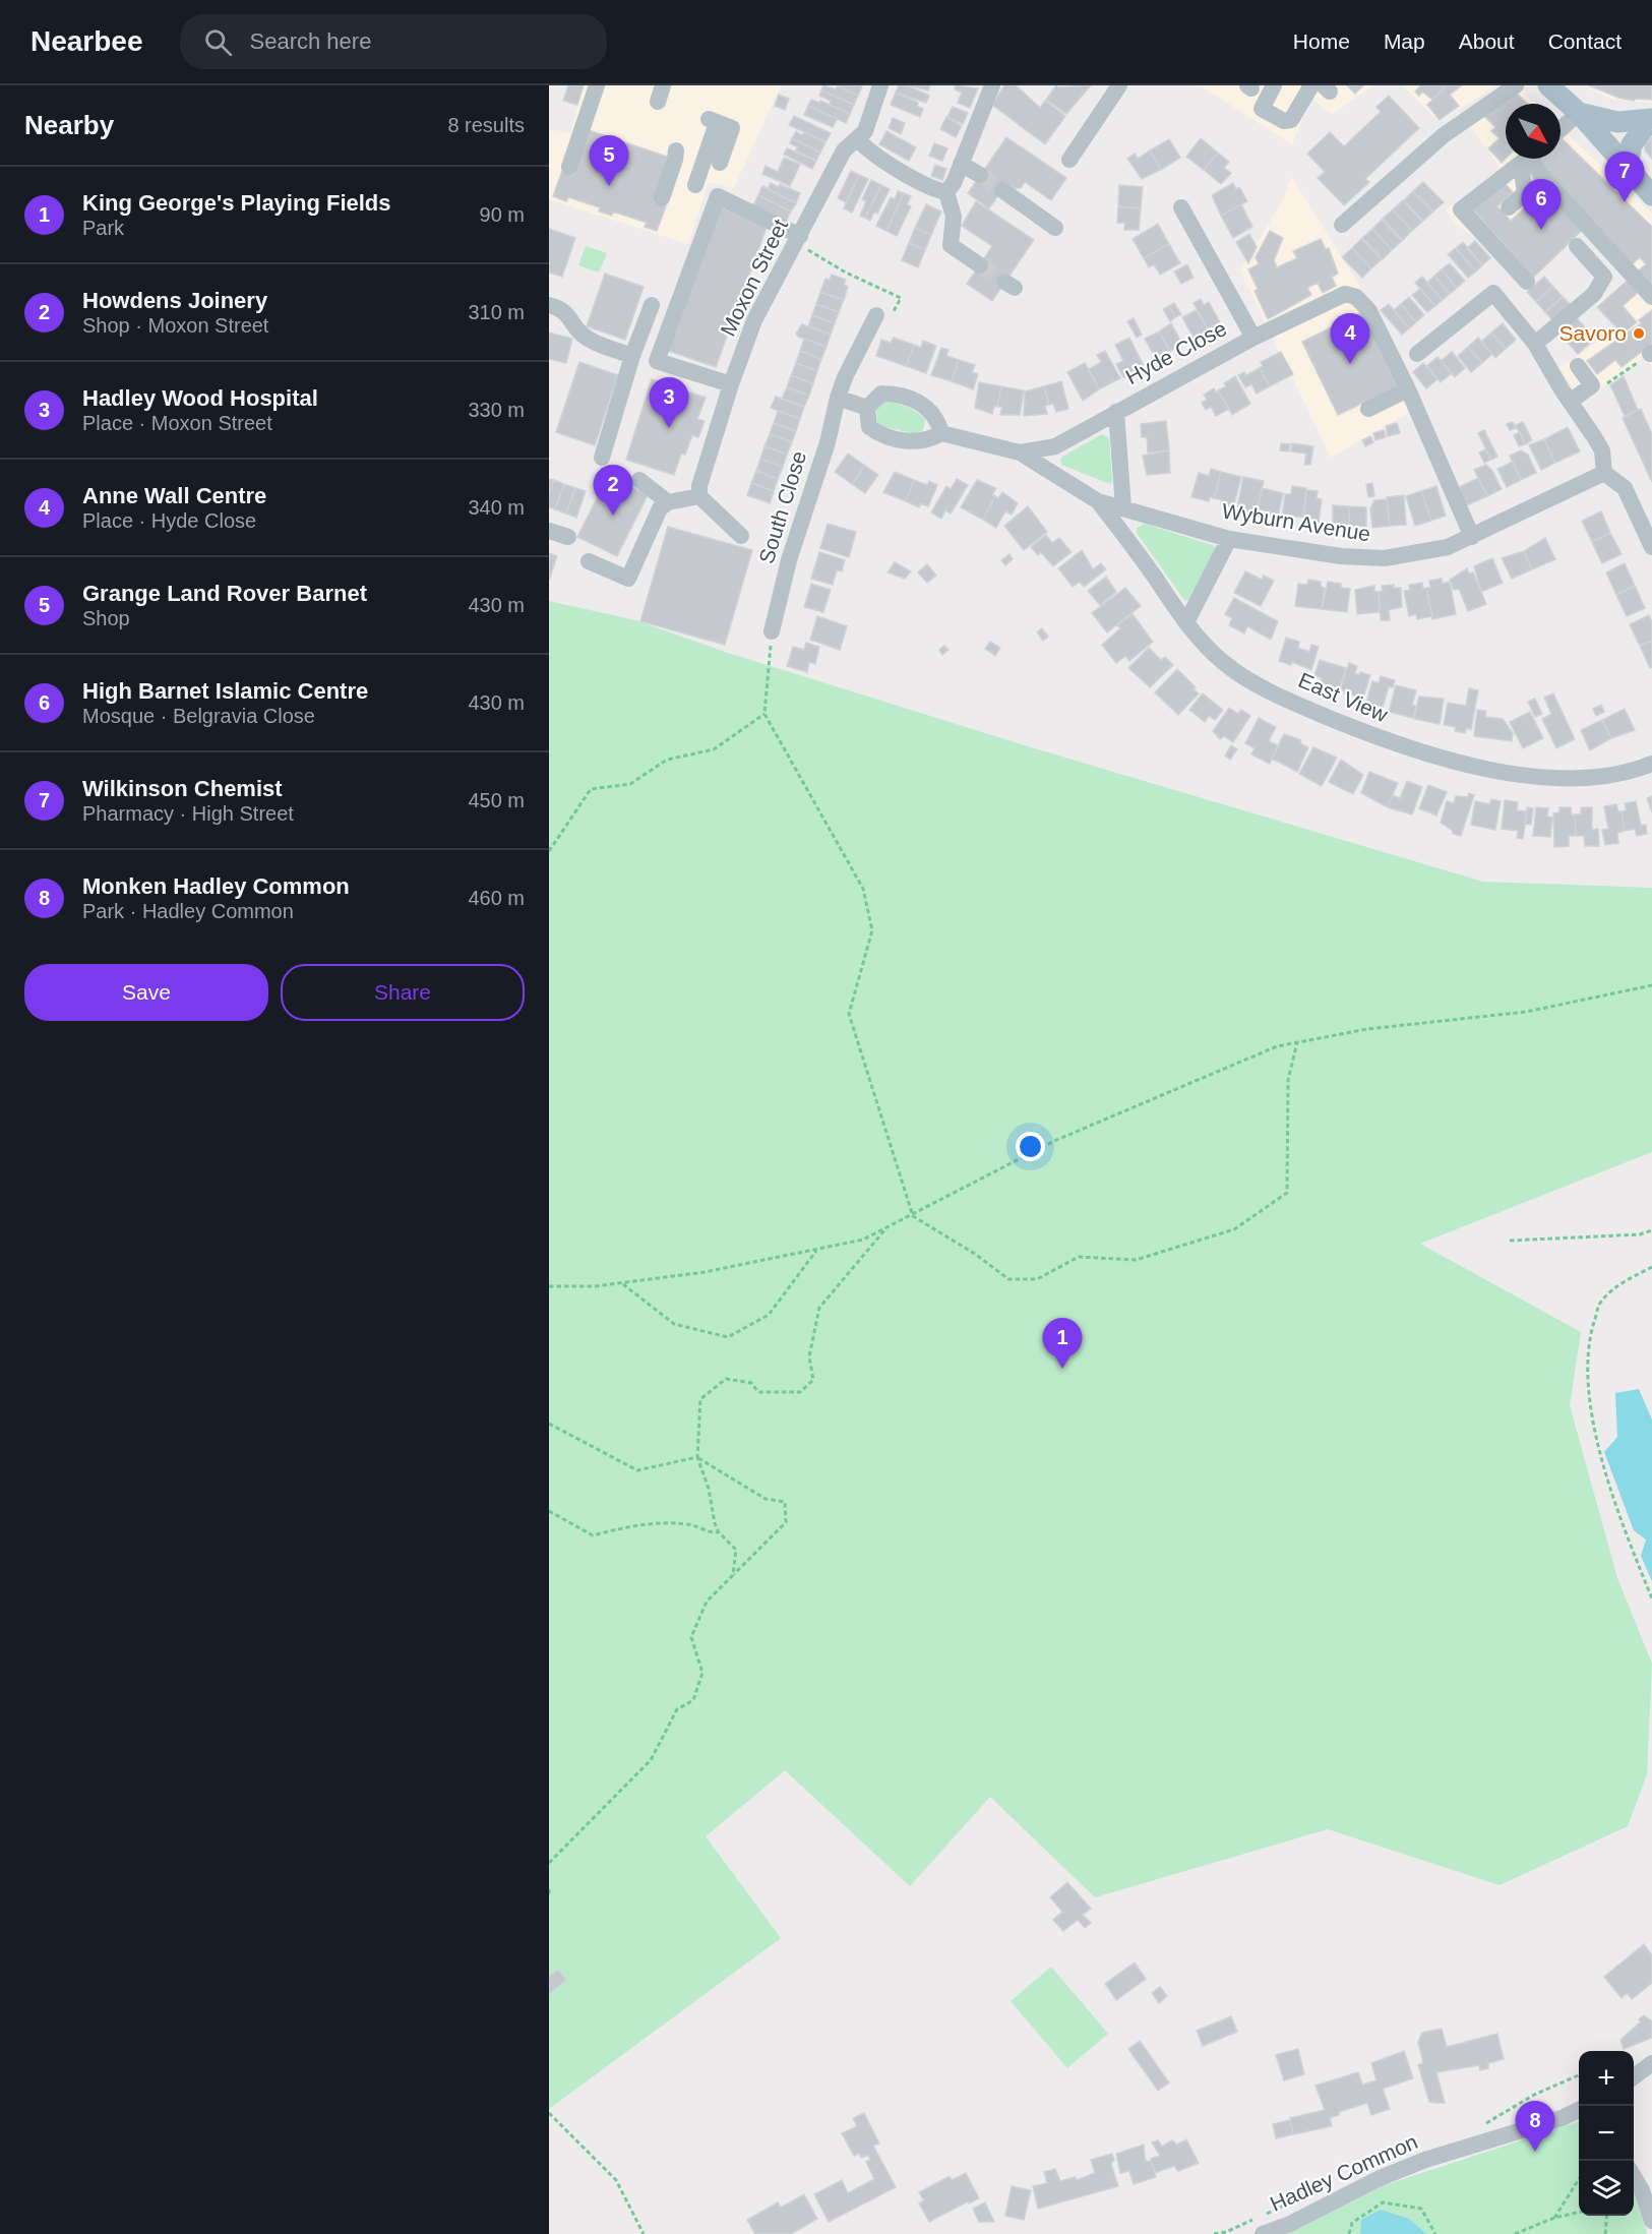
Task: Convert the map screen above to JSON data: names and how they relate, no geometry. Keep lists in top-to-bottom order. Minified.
{"streets":{"street":["Moxon Street","Hyde Close","South Close","Wyburn Avenue","East View","Hadley Common"]},"crossings":[["Hyde Close","Wyburn Avenue"],["Wyburn Avenue","East View"]],"places":["Savoro"],"north":"bottom right","page":{"header":"Nearbee","search":"Search here","nav":["Home","Map","About","Contact"],"heading":["Nearby","8 results"],"pins":["5","7","6","4","3","2","1","8"],"list":[{"mark":"1","name":"King George's Playing Fields","note":"Park","value":"90 m"},{"mark":"2","name":"Howdens Joinery","note":"Shop · Moxon Street","value":"310 m"},{"mark":"3","name":"Hadley Wood Hospital","note":"Place · Moxon Street","value":"330 m"},{"mark":"4","name":"Anne Wall Centre","note":"Place · Hyde Close","value":"340 m"},{"mark":"5","name":"Grange Land Rover Barnet","note":"Shop","value":"430 m"},{"mark":"6","name":"High Barnet Islamic Centre","note":"Mosque · Belgravia Close","value":"430 m"},{"mark":"7","name":"Wilkinson Chemist","note":"Pharmacy · High Street","value":"450 m"},{"mark":"8","name":"Monken Hadley Common","note":"Park · Hadley Common","value":"460 m"}],"buttons":["Save","Share"],"map_buttons":["+","−"]}}
